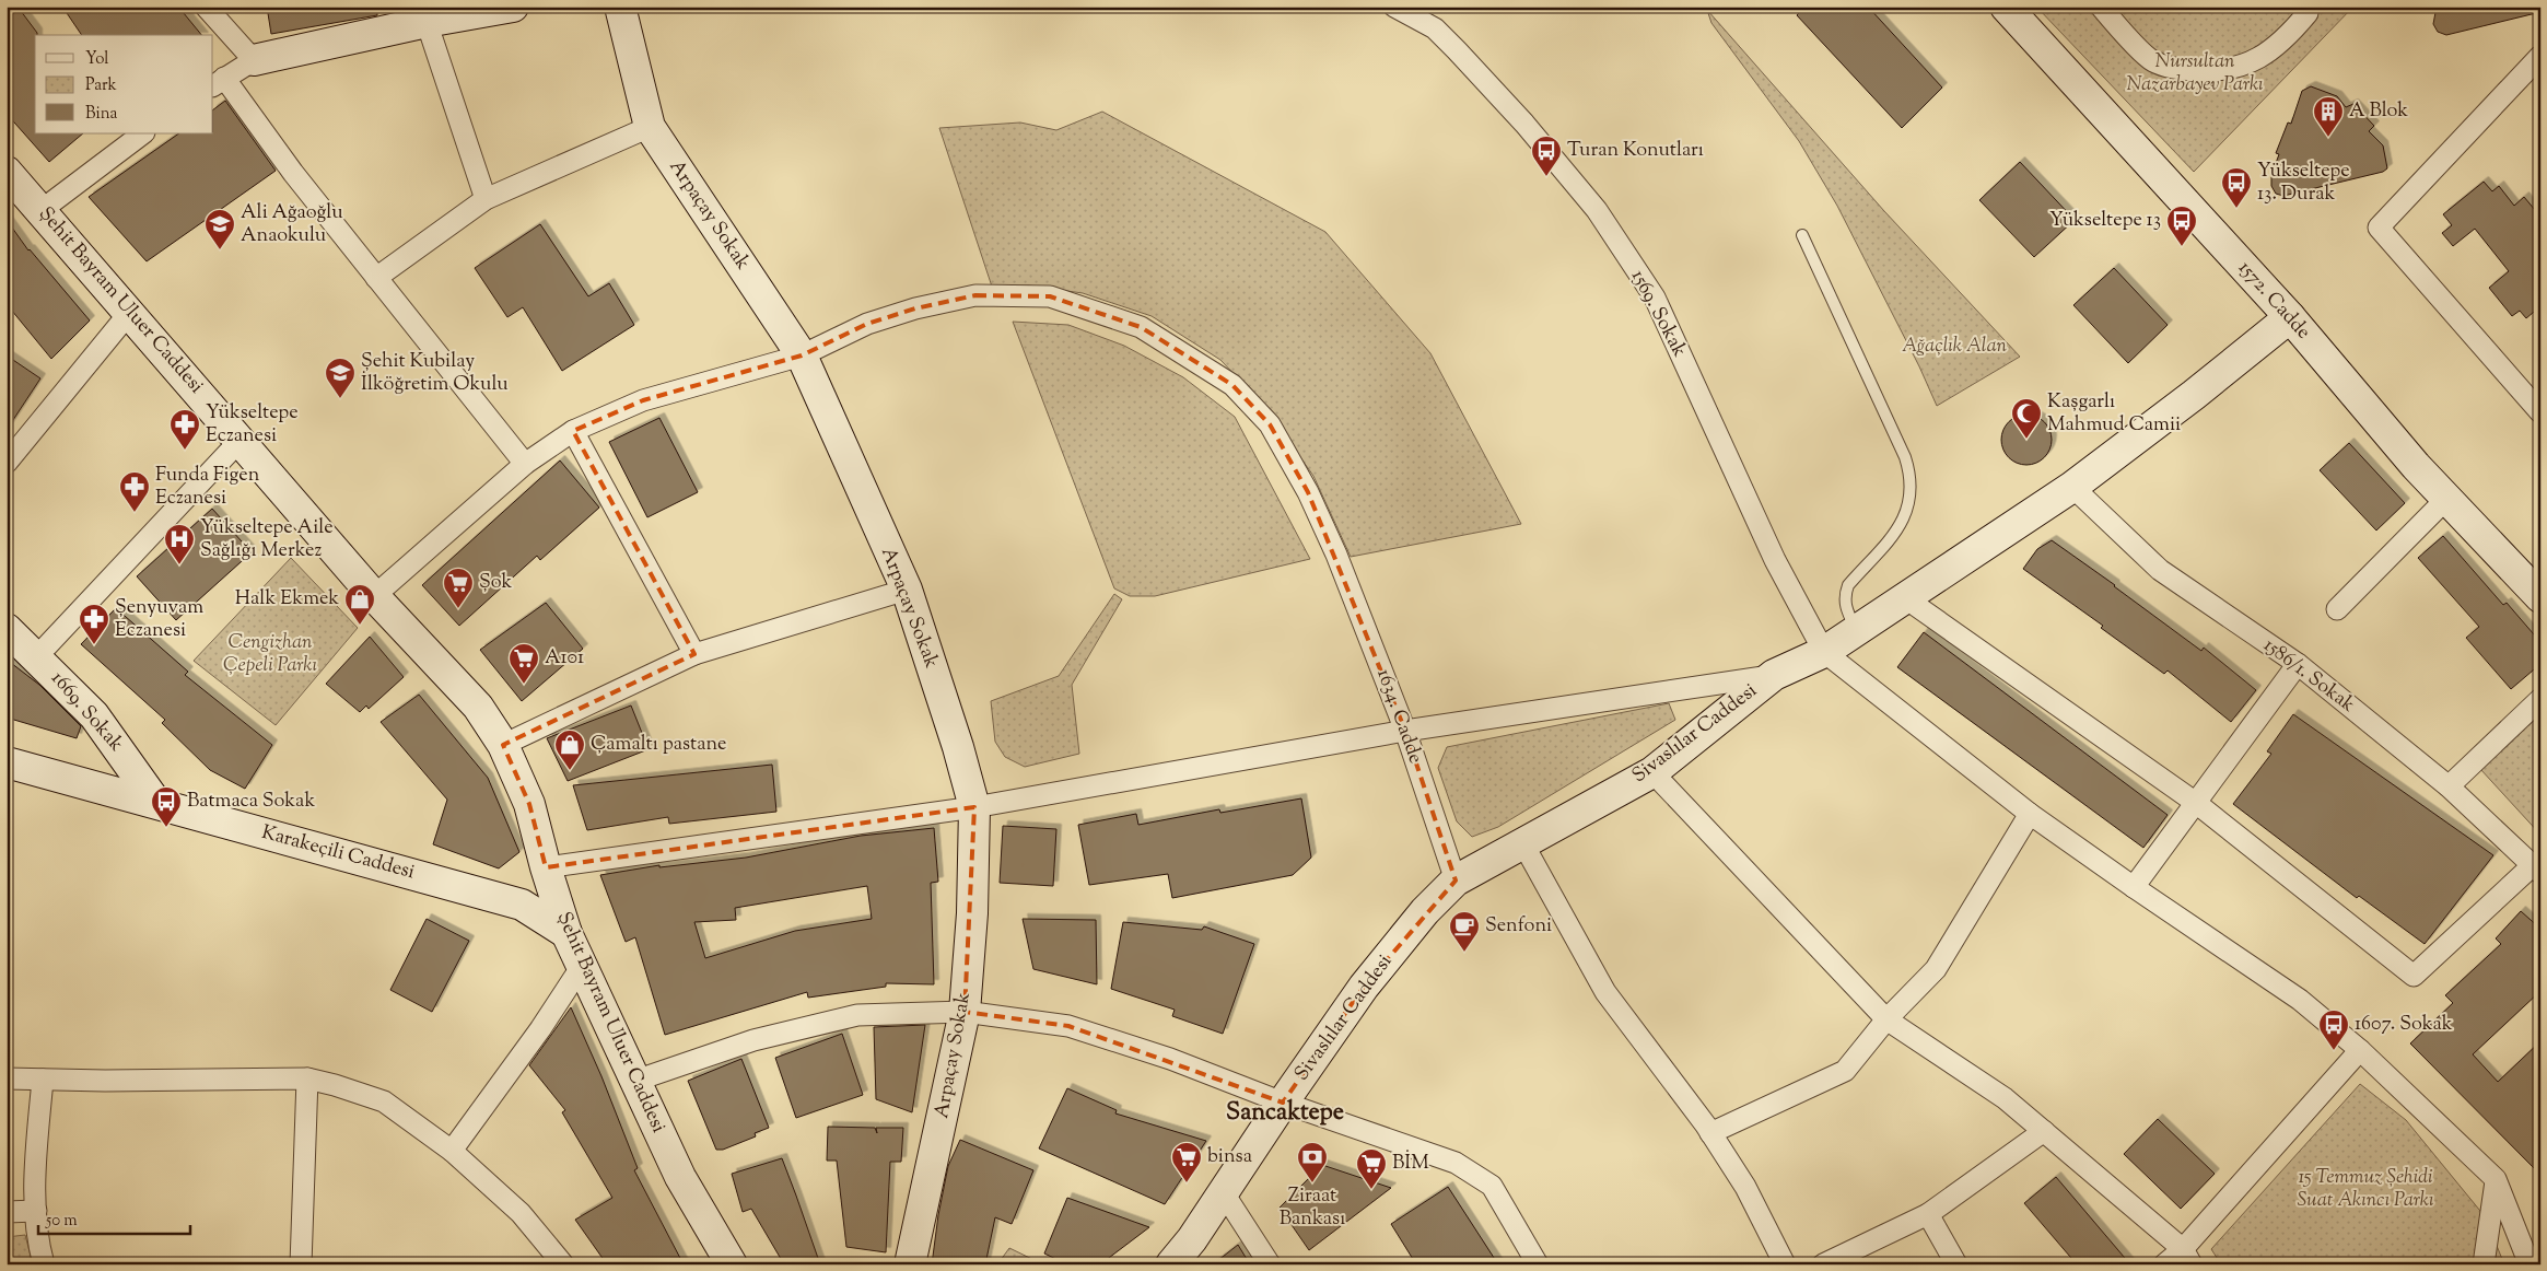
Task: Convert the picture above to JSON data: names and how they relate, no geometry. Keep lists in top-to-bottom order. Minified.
{"streets":{"main road":["Arpaçay Sokak","Şehit Bayram Uluer Caddesi","1572. Cadde","1669. Sokak","Sivaslılar Caddesi","Karakeçili Caddesi"],"street":["1569. Sokak","1586/1. Sokak","1634. Cadde"]},"crossings":[["Arpaçay Sokak","1634. Cadde"],["Şehit Bayram Uluer Caddesi","1634. Cadde"],["Şehit Bayram Uluer Caddesi","Karakeçili Caddesi"],["1572. Cadde","Sivaslılar Caddesi"],["1569. Sokak","Sivaslılar Caddesi"],["1586/1. Sokak","Sivaslılar Caddesi"],["1669. Sokak","Karakeçili Caddesi"],["1634. Cadde","Sivaslılar Caddesi"]],"districts":["Sancaktepe"],"parks":["Nursultan Nazarbayev Parkı","Ağaçlık Alan","Cengizhan Çepeli Parkı","15 Temmuz Şehidi Suat Akıncı Parkı"],"places":{"building":["A Blok"],"bus stop":["Turan Konutları","Yükseltepe 13. Durak","Yükseltepe 13","Batmaca Sokak","1607. Sokak"],"school or university":["Ali Ağaoğlu Anaokulu","Şehit Kubilay İlköğretim Okulu"],"mosque":["Kaşgarlı Mahmud Camii"],"pharmacy":["Yükseltepe Eczanesi","Funda Figen Eczanesi","Şenyuvam Eczanesi"],"hospital":["Yükseltepe Aile Sağlığı Merkez"],"supermarket":["Şok","A101","binsa","BİM"],"shop":["Halk Ekmek","Çamaltı pastane"],"cafe":["Senfoni"],"bank":["Ziraat Bankası"]},"legend":["Yol","Park","Bina"],"scale_bar":"50 m"}
